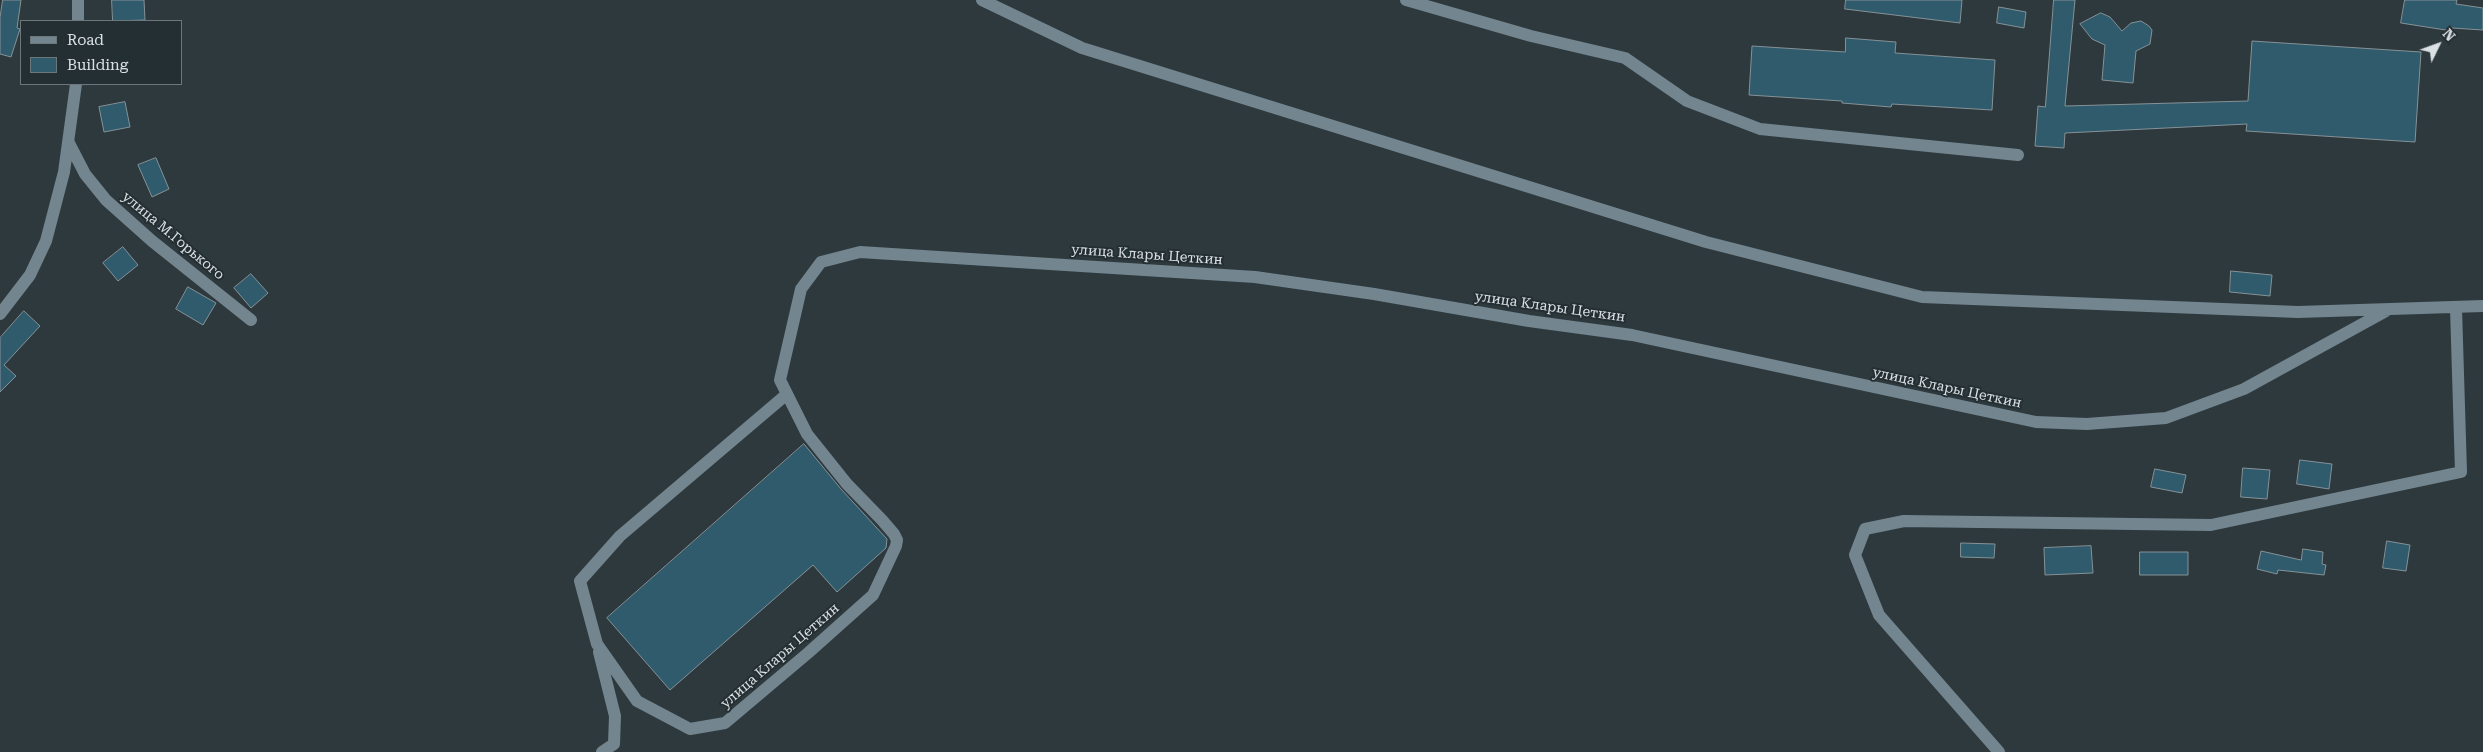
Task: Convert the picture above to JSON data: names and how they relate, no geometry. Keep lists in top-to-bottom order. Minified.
{"streets":{"street":["улица М.Горького","улица Клары Цеткин"]},"legend":["Road","Building"],"north":"top right"}
